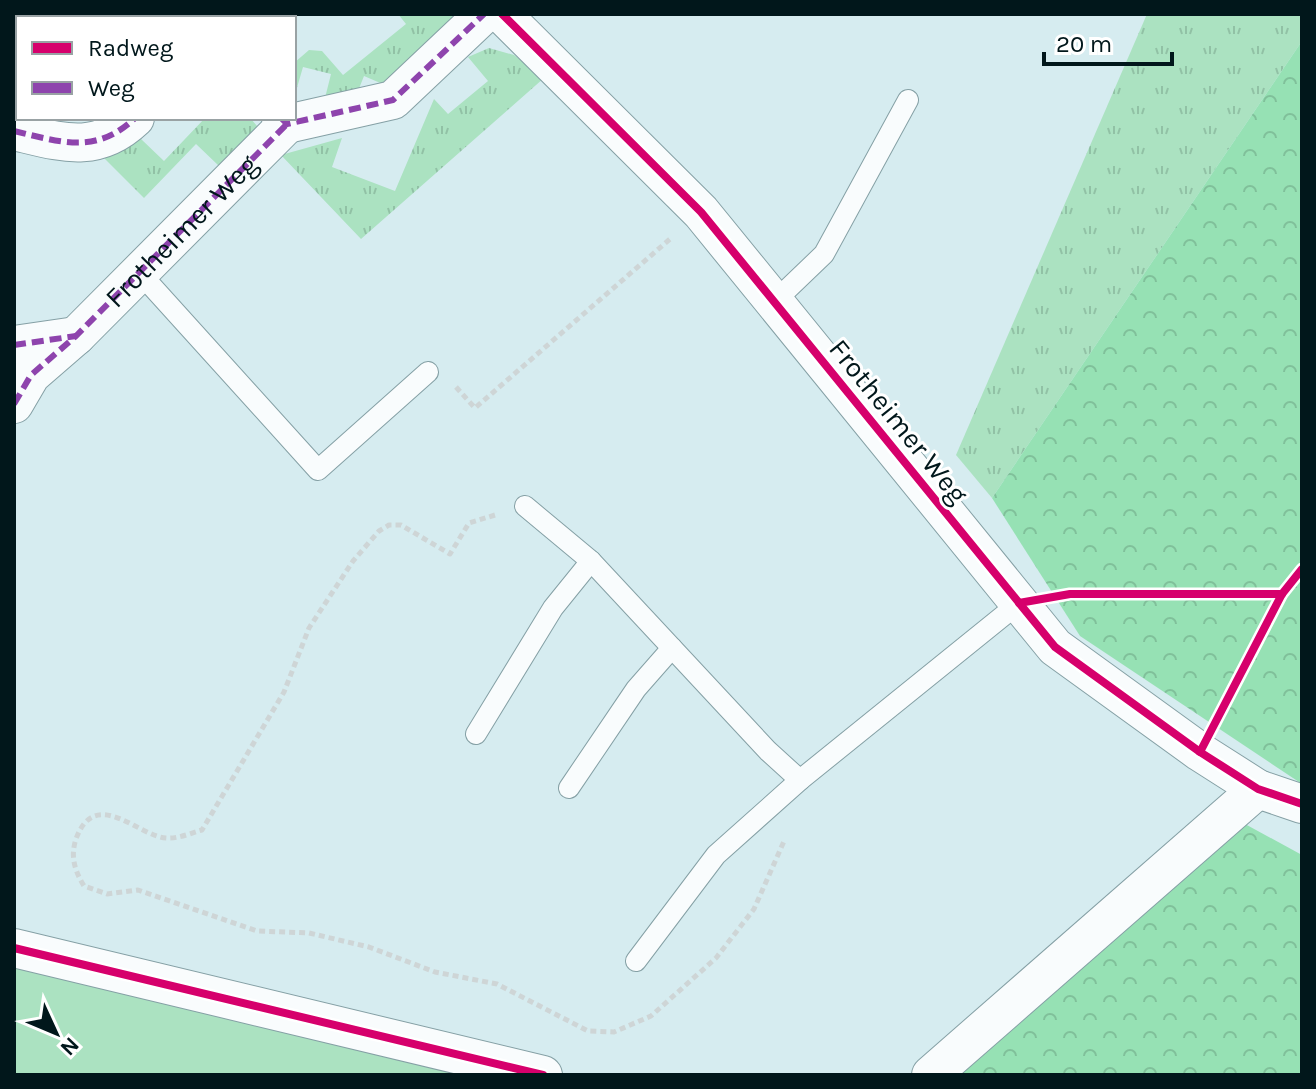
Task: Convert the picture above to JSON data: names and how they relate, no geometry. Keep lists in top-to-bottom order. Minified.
{"streets":{"street":["Frotheimer Weg"]},"legend":["Radweg","Weg"],"scale_bar":"20 m","north":"bottom right"}
